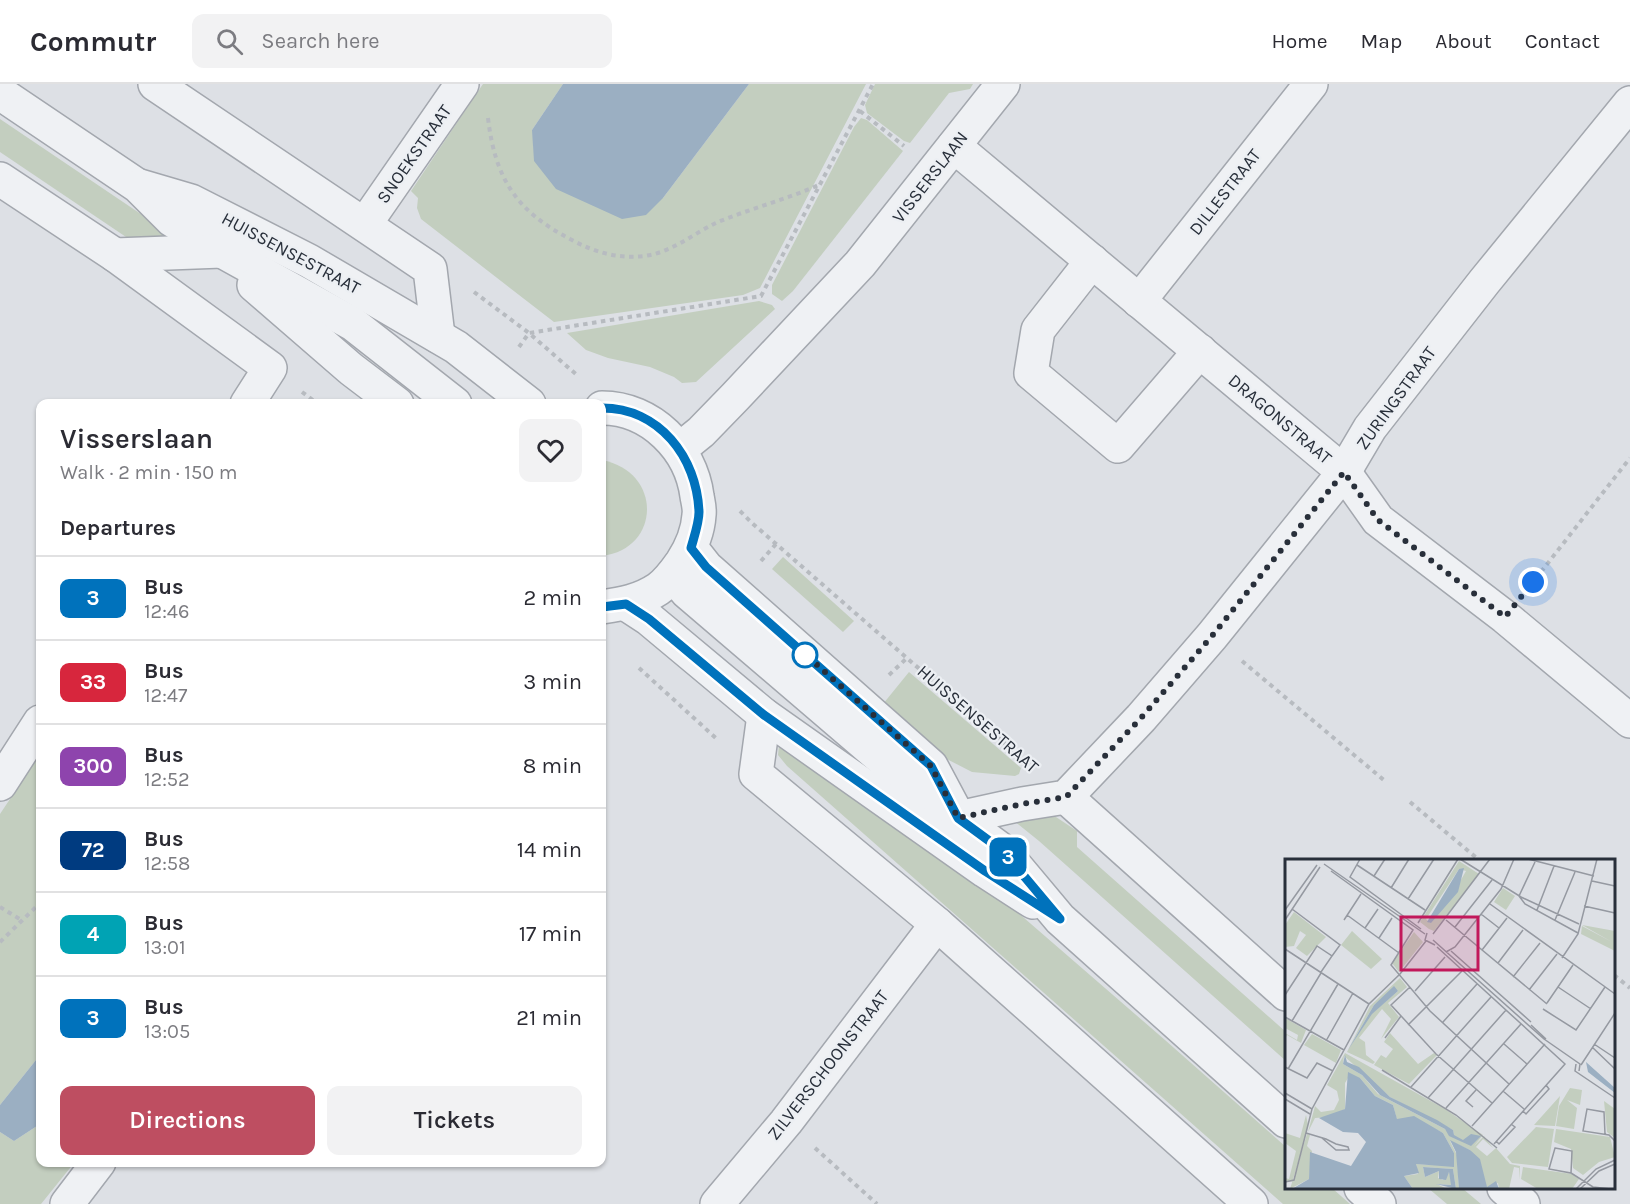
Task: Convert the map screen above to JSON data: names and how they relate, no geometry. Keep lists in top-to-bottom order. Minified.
{"streets":{"street":["SNOEKSTRAAT","VISSERSLAAN","DILLESTRAAT","HUISSENSESTRAAT","ZURINGSTRAAT","DRAGONSTRAAT","ZILVERSCHOONSTRAAT"]},"crossings":[["VISSERSLAAN","DRAGONSTRAAT"],["DILLESTRAAT","DRAGONSTRAAT"],["HUISSENSESTRAAT","ZURINGSTRAAT"],["ZURINGSTRAAT","DRAGONSTRAAT"]],"lines":["bus line 3"],"page":{"header":"Commutr","search":"Search here","nav":["Home","Map","About","Contact"],"on_map":"3","heading":[["Visserslaan","Walk · 2 min · 150 m"],"Departures"],"list":[{"mark":"3","name":"Bus","note":"12:46","value":"2 min"},{"mark":"33","name":"Bus","note":"12:47","value":"3 min"},{"mark":"300","name":"Bus","note":"12:52","value":"8 min"},{"mark":"72","name":"Bus","note":"12:58","value":"14 min"},{"mark":"4","name":"Bus","note":"13:01","value":"17 min"},{"mark":"3","name":"Bus","note":"13:05","value":"21 min"}],"buttons":["Directions","Tickets"]}}
